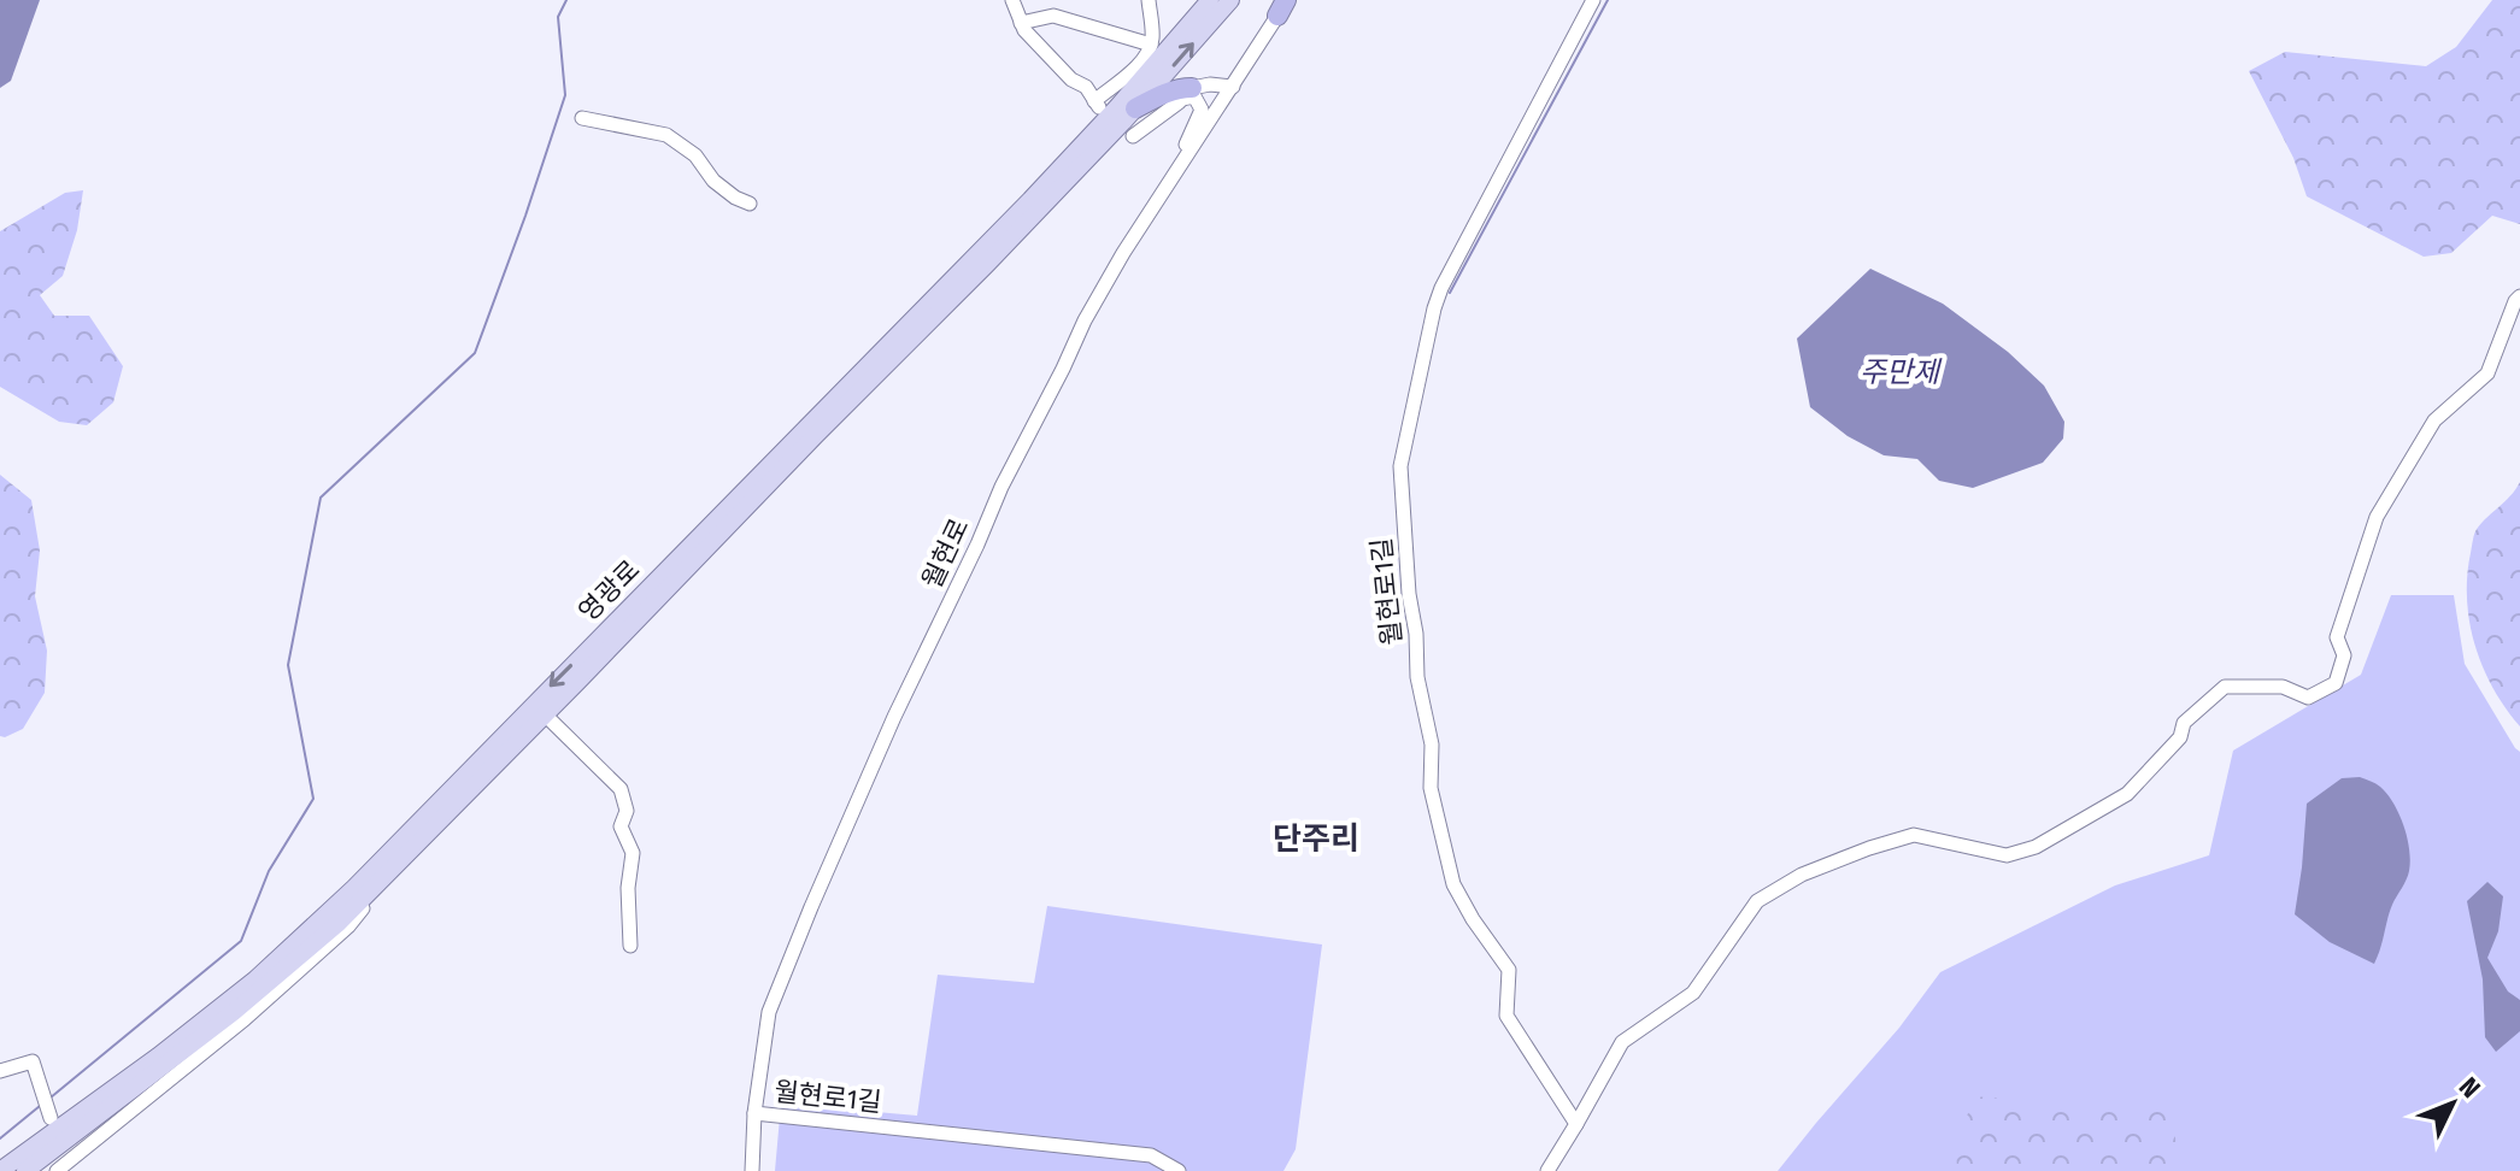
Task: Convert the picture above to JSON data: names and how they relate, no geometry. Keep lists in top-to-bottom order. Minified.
{"streets":{"main road":["영광로"],"street":["월현로","월현로1길"]},"crossings":[["월현로","월현로1길"]],"districts":["단주리"],"water":["주만제"],"north":"top right"}
